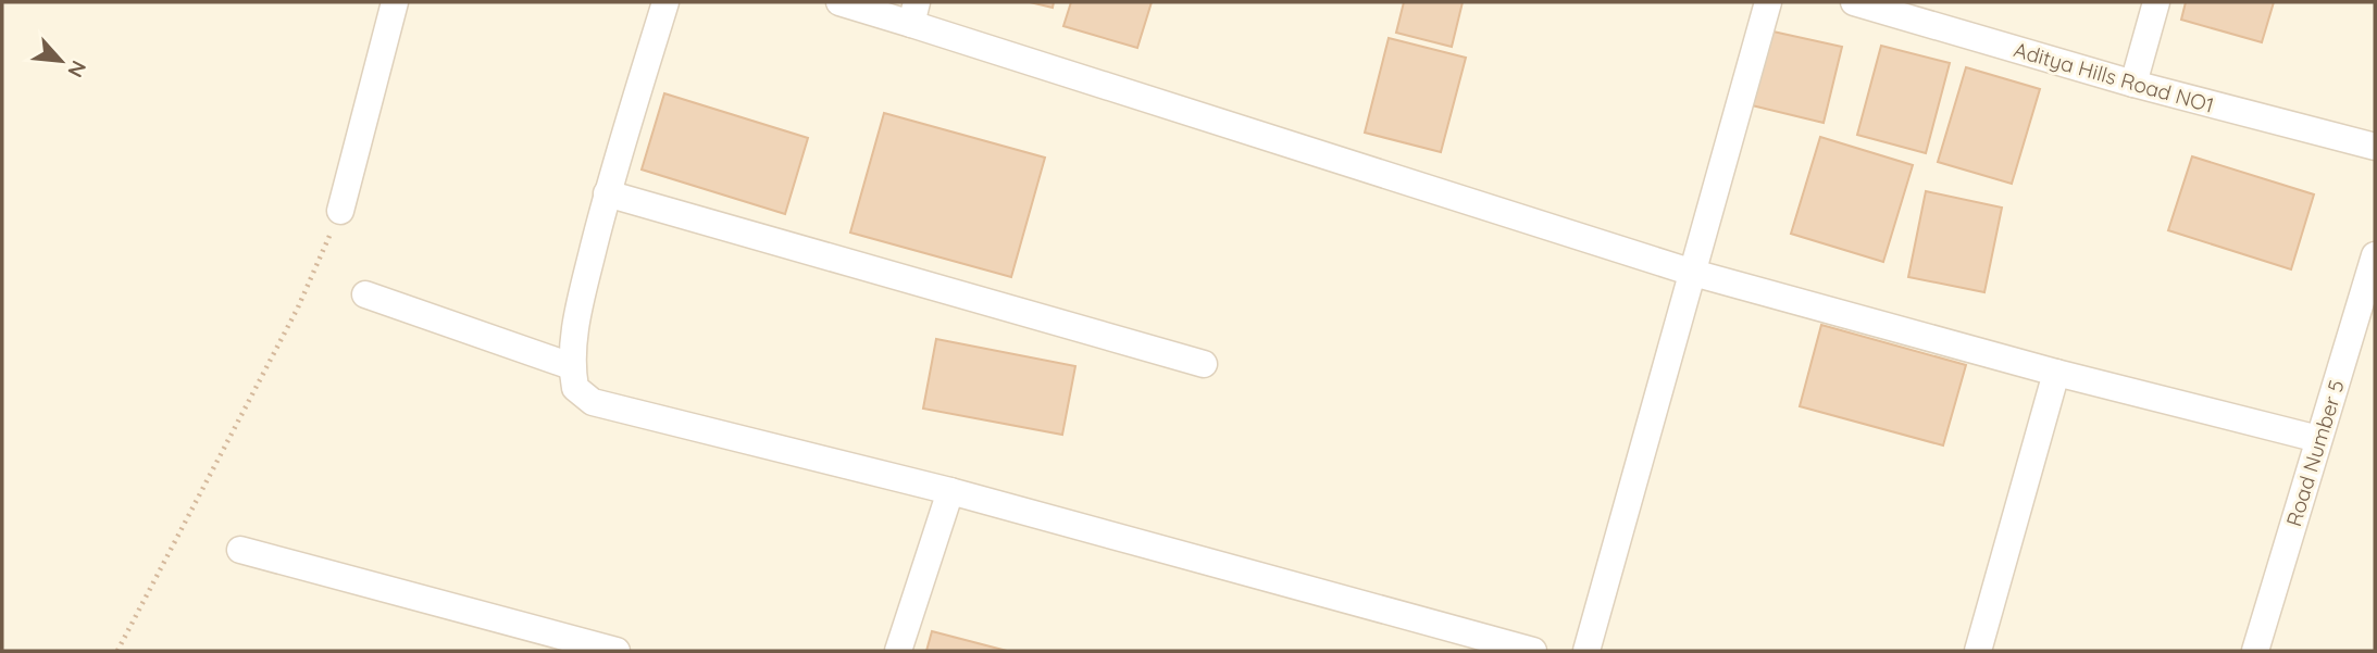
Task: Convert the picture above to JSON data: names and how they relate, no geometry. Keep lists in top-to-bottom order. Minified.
{"streets":{"street":["Aditya Hills Road NO1","Road Number 5"]},"north":"bottom right"}
